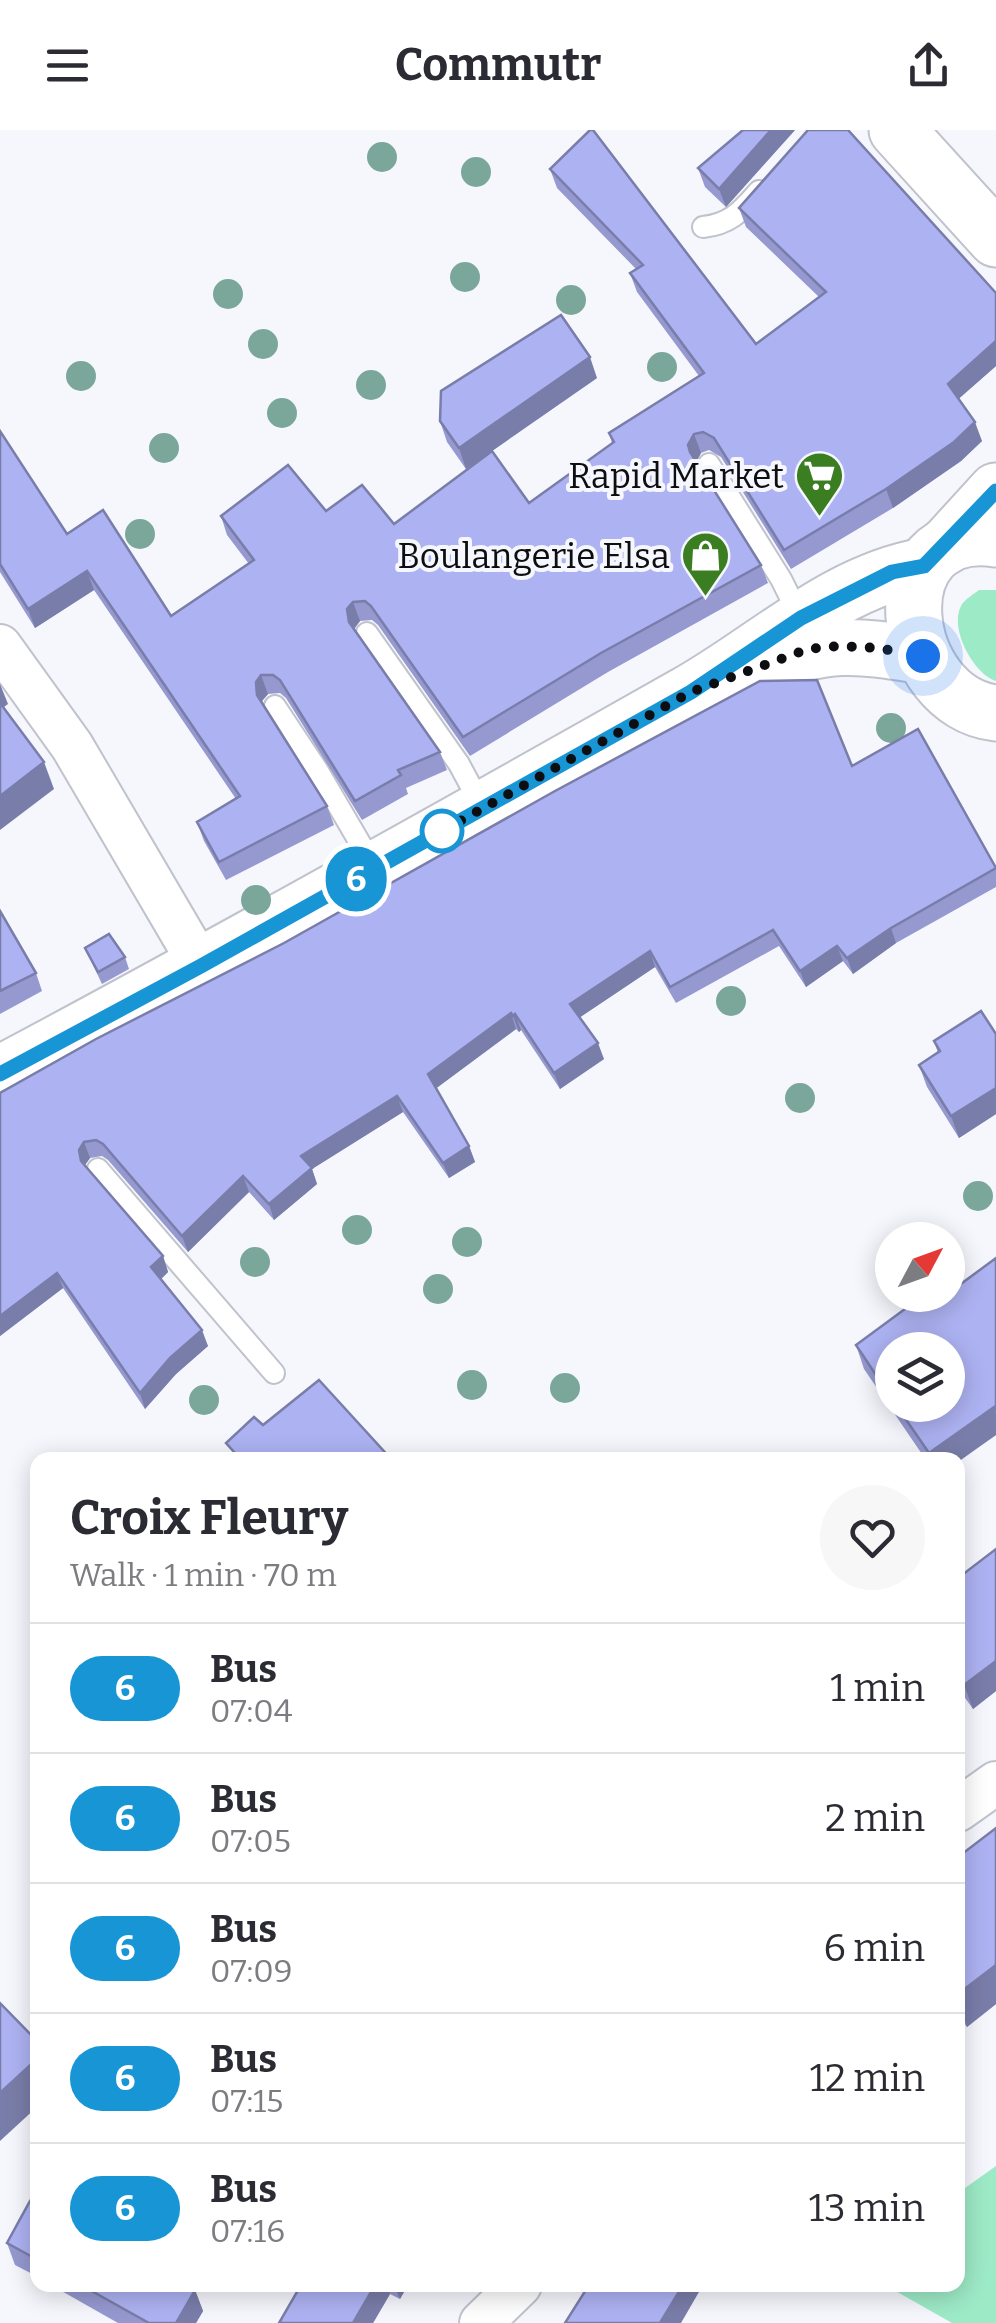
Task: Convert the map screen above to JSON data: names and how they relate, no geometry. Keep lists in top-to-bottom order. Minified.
{"places":{"supermarket":["Rapid Market"],"shop":["Boulangerie Elsa"]},"lines":["bus line 6"],"north":"top right","page":{"header":"Commutr","on_map":"6","heading":["Croix Fleury","Walk · 1 min · 70 m"],"list":[{"mark":"6","name":"Bus","note":"07:04","value":"1 min"},{"mark":"6","name":"Bus","note":"07:05","value":"2 min"},{"mark":"6","name":"Bus","note":"07:09","value":"6 min"},{"mark":"6","name":"Bus","note":"07:15","value":"12 min"},{"mark":"6","name":"Bus","note":"07:16","value":"13 min"}]}}
